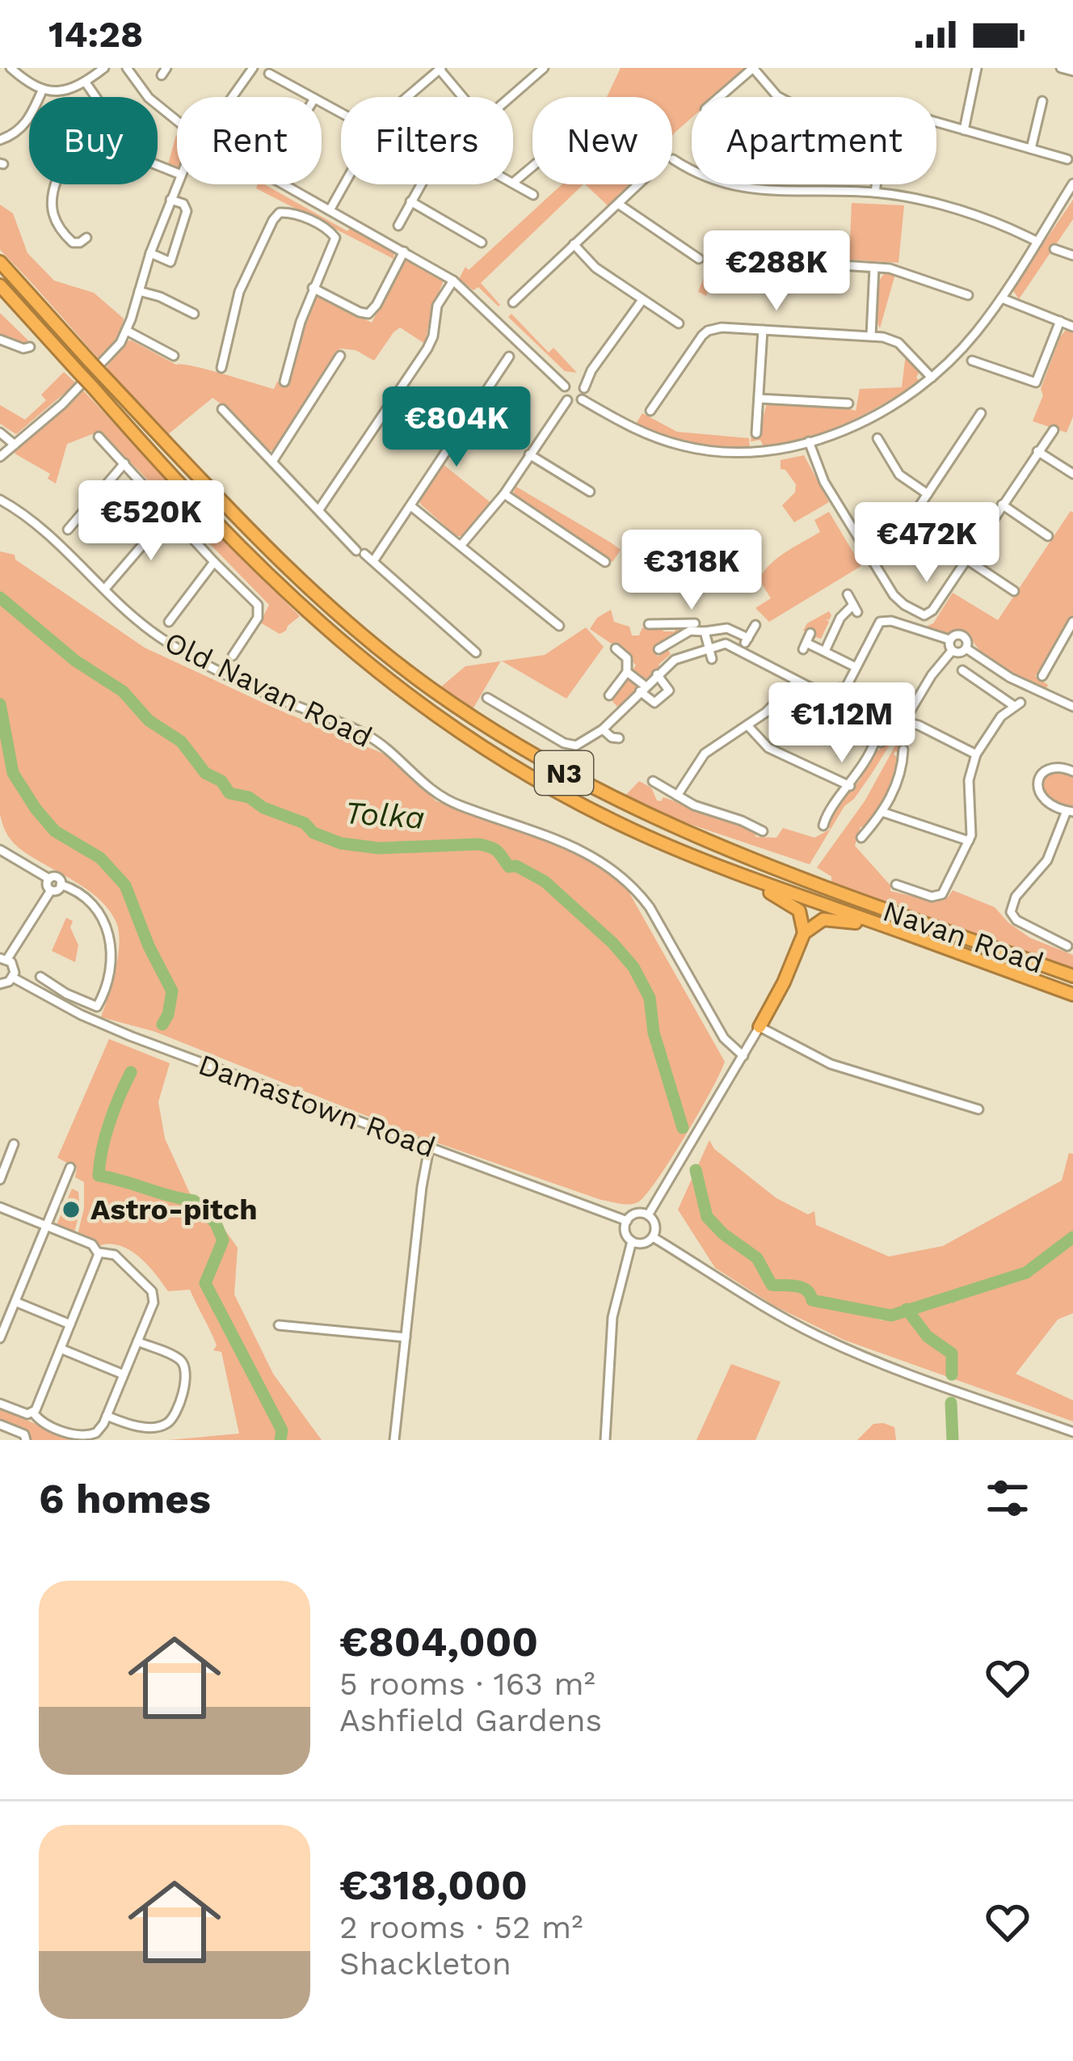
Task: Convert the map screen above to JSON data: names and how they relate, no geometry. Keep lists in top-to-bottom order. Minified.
{"streets":{"highway":["N3","Navan Road"],"street":["Old Navan Road","Damastown Road"]},"crossings":[["N3","Navan Road"]],"water":["Tolka"],"places":["Astro-pitch"],"page":{"status":"14:28","chip":["Buy","Rent","Filters","New","Apartment"],"price":["€288K","€804K","€520K","€472K","€318K","€1.12M"],"heading":"6 homes","list":[{"name":"€804,000","note":"5 rooms · 163 m² · Ashfield Gardens"},{"name":"€318,000","note":"2 rooms · 52 m² · Shackleton"}]}}
